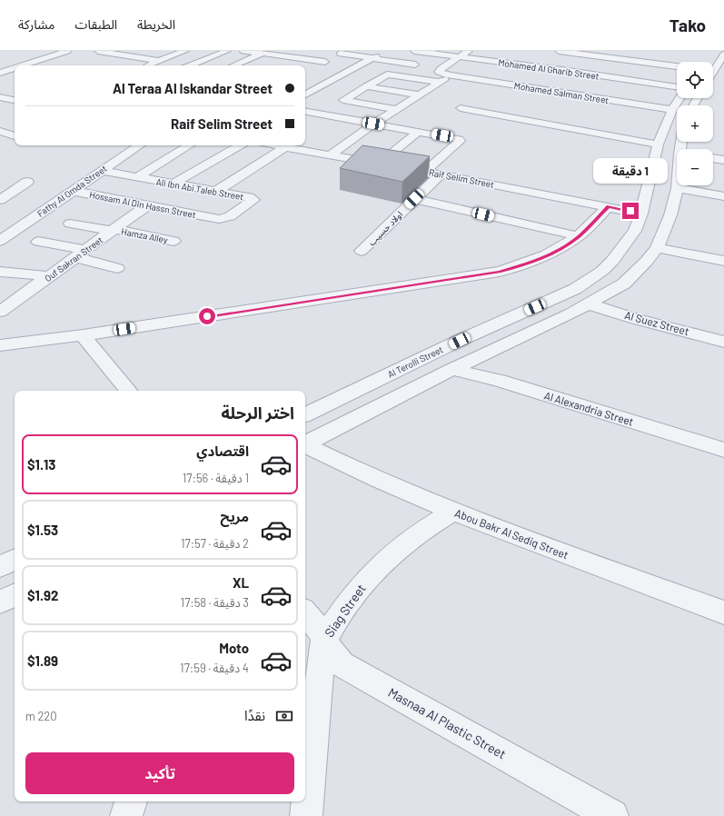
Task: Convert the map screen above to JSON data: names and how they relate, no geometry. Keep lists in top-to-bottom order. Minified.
{"streets":{"street":["Mohamed Al Gharib Street","Mohamed Salman Street","Raif Selim Street","Ali Ibn Abi Taleb Street","Fathy Al Omda Street","Hossam Al Din Hassn Street","اولاد حسيب","Hamza Alley","Ouf Sakran Street","Al Suez Street","Al Terolli Street","Al Alexandria Street","Abou Bakr Al Sediq Street","Siag Street","Masnaa Al Plastic Street"]},"crossings":[["Mohamed Salman Street","Al Terolli Street"],["Raif Selim Street","اولاد حسيب"],["Raif Selim Street","Al Terolli Street"],["Ali Ibn Abi Taleb Street","Fathy Al Omda Street"],["Ali Ibn Abi Taleb Street","Hossam Al Din Hassn Street"],["Fathy Al Omda Street","Hossam Al Din Hassn Street"],["Hossam Al Din Hassn Street","Ouf Sakran Street"],["Hamza Alley","Ouf Sakran Street"],["Abou Bakr Al Sediq Street","Siag Street"],["Siag Street","Masnaa Al Plastic Street"]],"page":{"header":"Tako","nav":["الخريطة","الطبقات","مشاركة"],"map_buttons":["+","−"],"banner":["Al Teraa Al Iskandar Street","Raif Selim Street"],"bubble":"1 دقيقة","heading":"اختر الرحلة","list":[{"name":"اقتصادي","note":"1 دقيقة · 17:56","value":"$1.13"},{"name":"مريح","note":"2 دقيقة · 17:57","value":"$1.53"},{"name":"XL","note":"3 دقيقة · 17:58","value":"$1.92"},{"name":"Moto","note":"4 دقيقة · 17:59","value":"$1.89"}],"pay":["نقدًا","220 m"],"buttons":"تأكيد"}}
